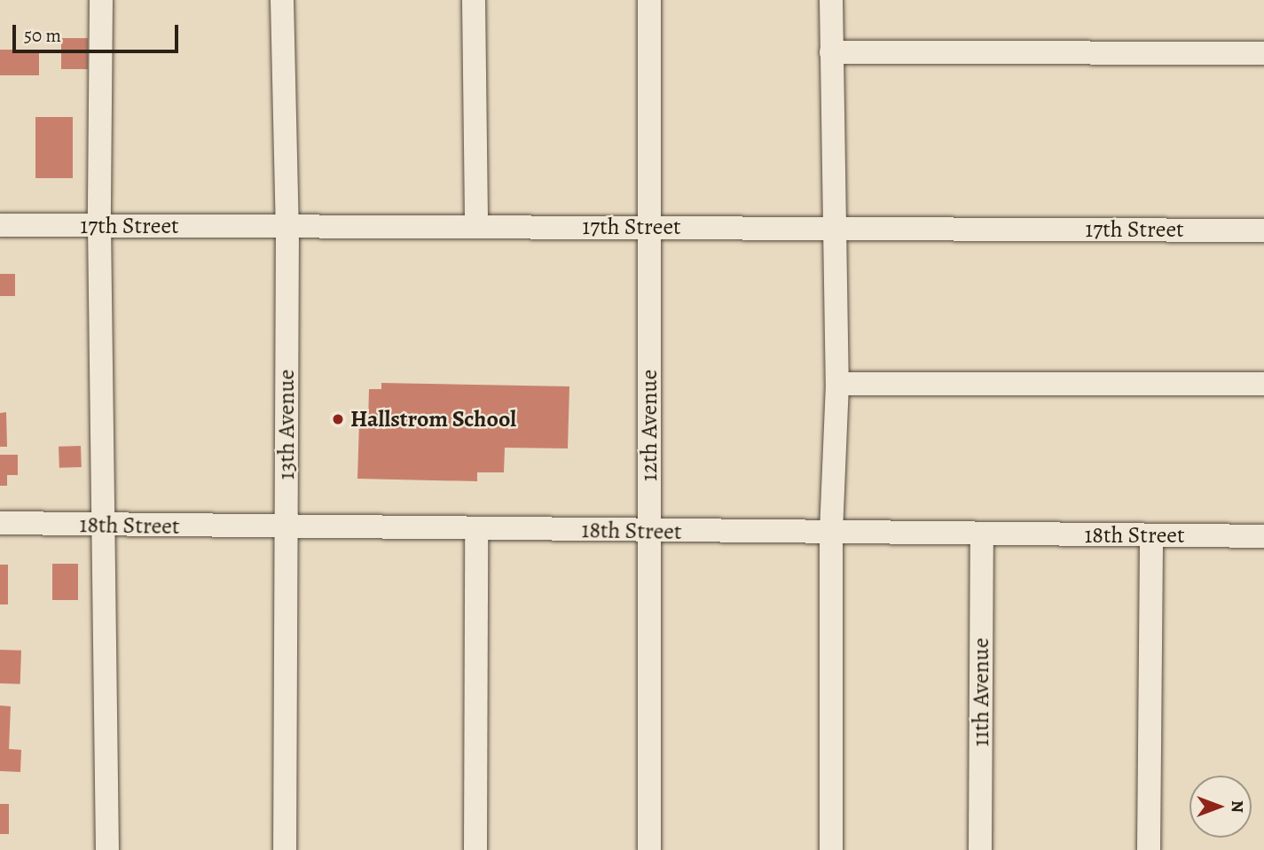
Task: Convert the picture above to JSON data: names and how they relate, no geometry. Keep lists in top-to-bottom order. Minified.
{"streets":{"street":["17th Street","13th Avenue","12th Avenue","18th Street","11th Avenue"]},"crossings":[["17th Street","13th Avenue"],["17th Street","12th Avenue"],["13th Avenue","18th Street"],["12th Avenue","18th Street"],["18th Street","11th Avenue"]],"places":["Hallstrom School"],"scale_bar":"50 m","north":"right"}
